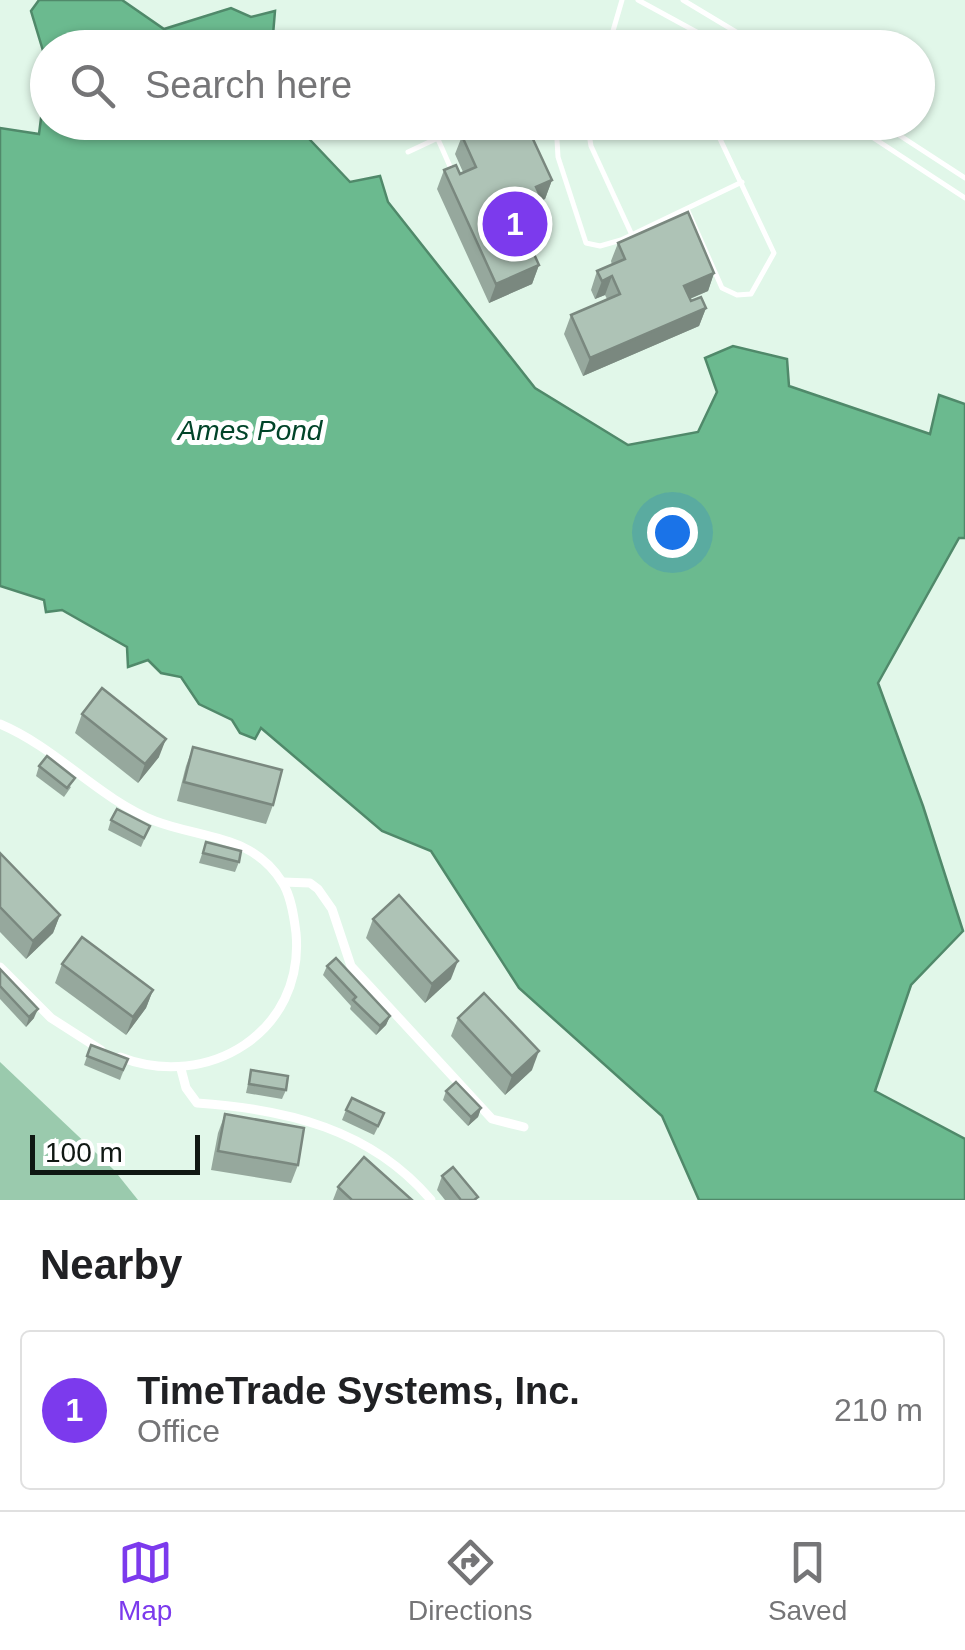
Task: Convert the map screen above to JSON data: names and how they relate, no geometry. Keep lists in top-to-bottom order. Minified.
{"water":["Ames Pond"],"scale_bar":"100 m","page":{"search":"Search here","pins":"1","scale":"100 m","heading":"Nearby","list":[{"mark":"1","name":"TimeTrade Systems, Inc.","note":"Office","value":"210 m"}],"nav":["Map","Directions","Saved"]}}
